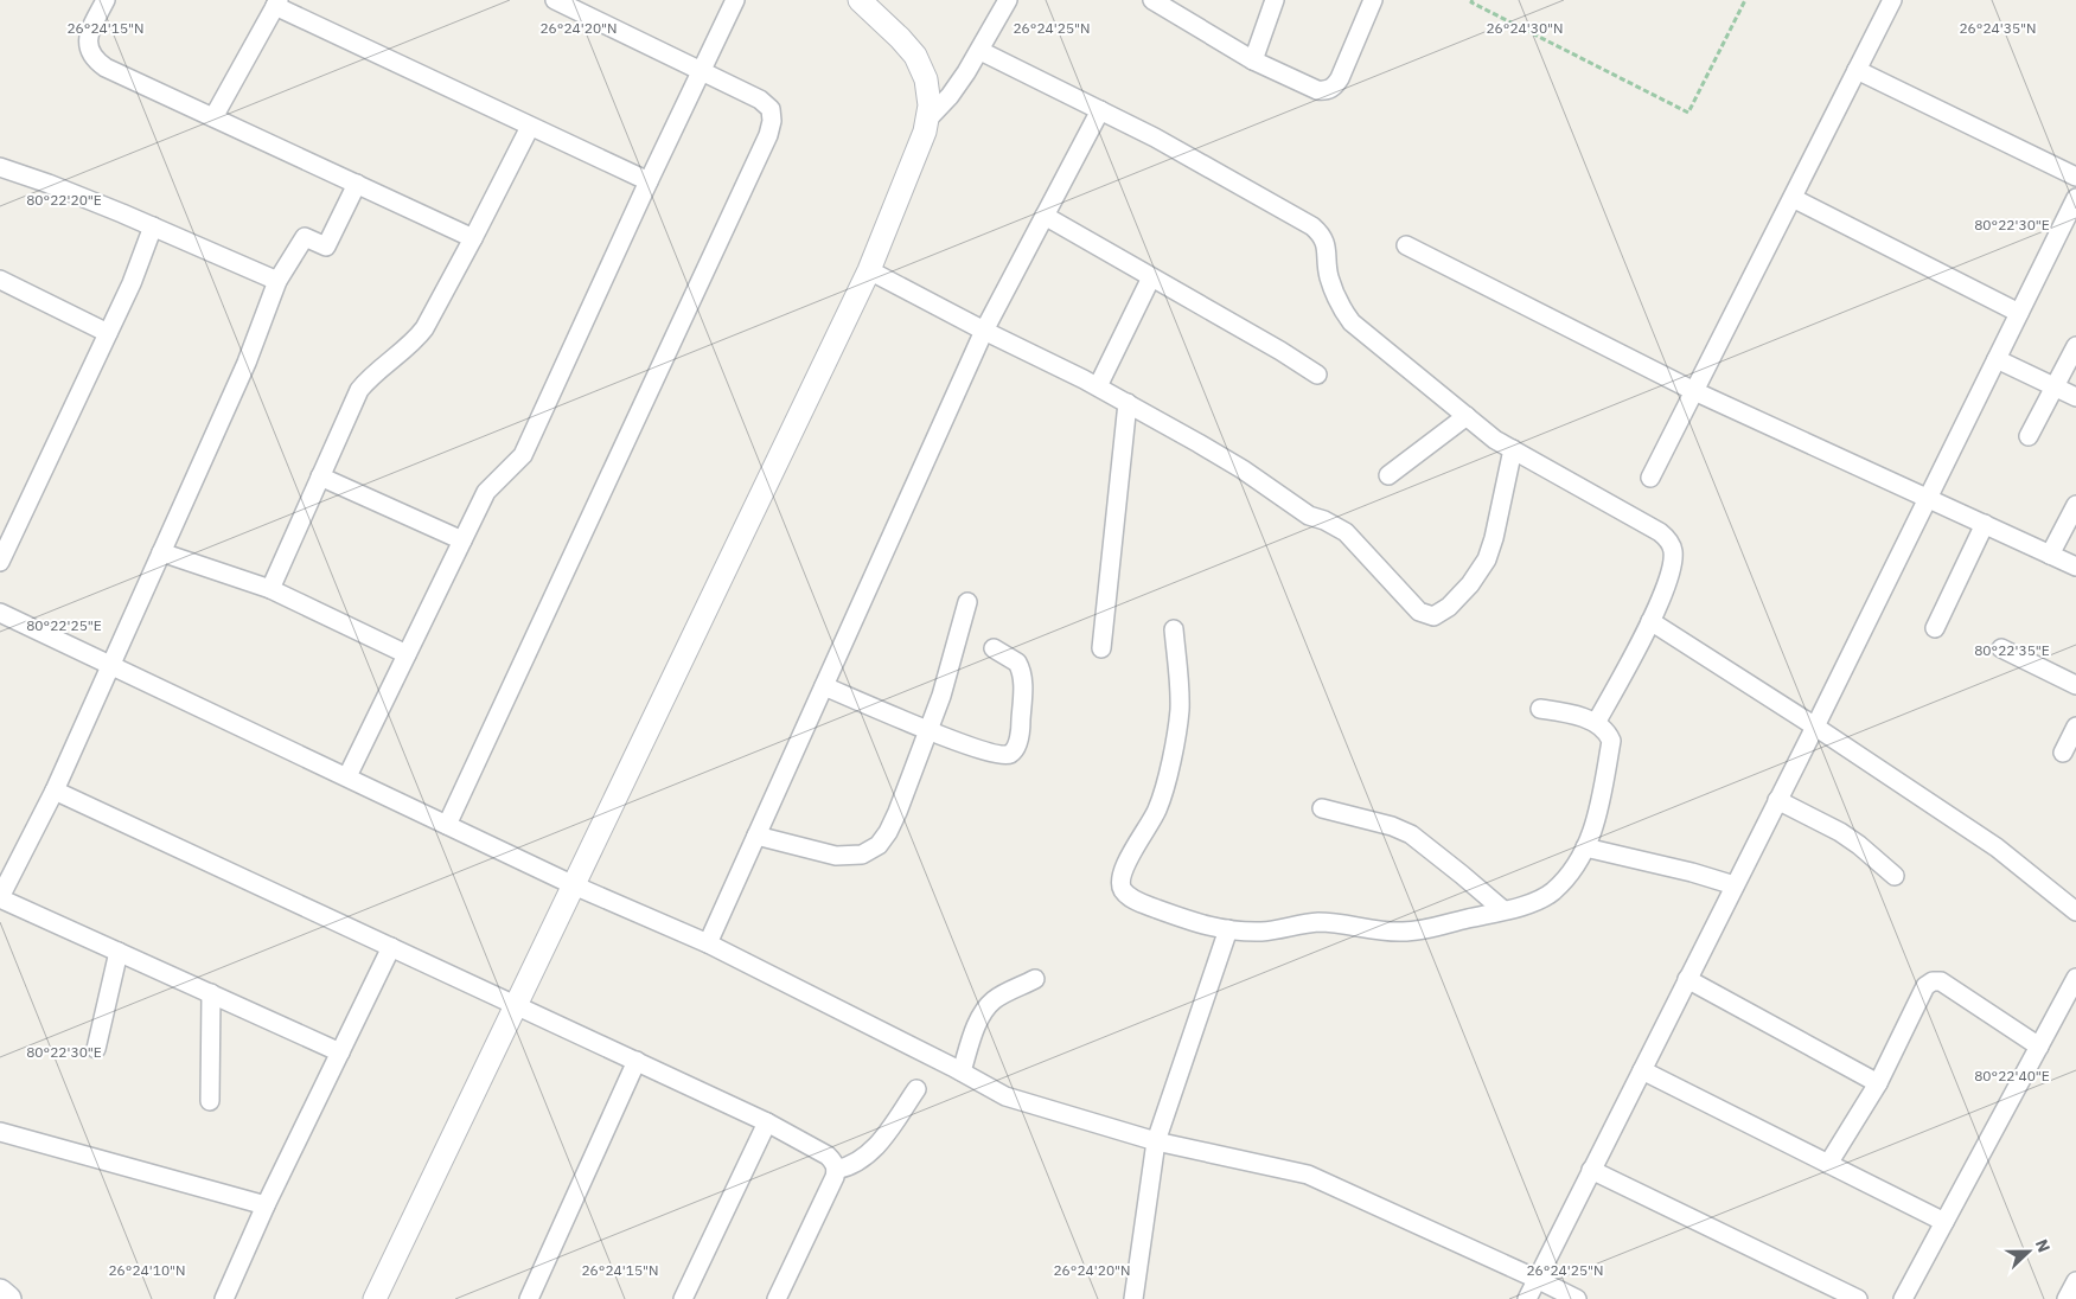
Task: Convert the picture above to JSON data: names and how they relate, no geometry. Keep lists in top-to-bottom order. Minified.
{"north":"right","coordinates":["26°24'35\"N","26°24'15\"N","26°24'20\"N","26°24'25\"N","26°24'30\"N","80°22'20\"E","80°22'30\"E","80°22'25\"E","80°22'35\"E","80°22'40\"E","26°24'10\"N"]}
